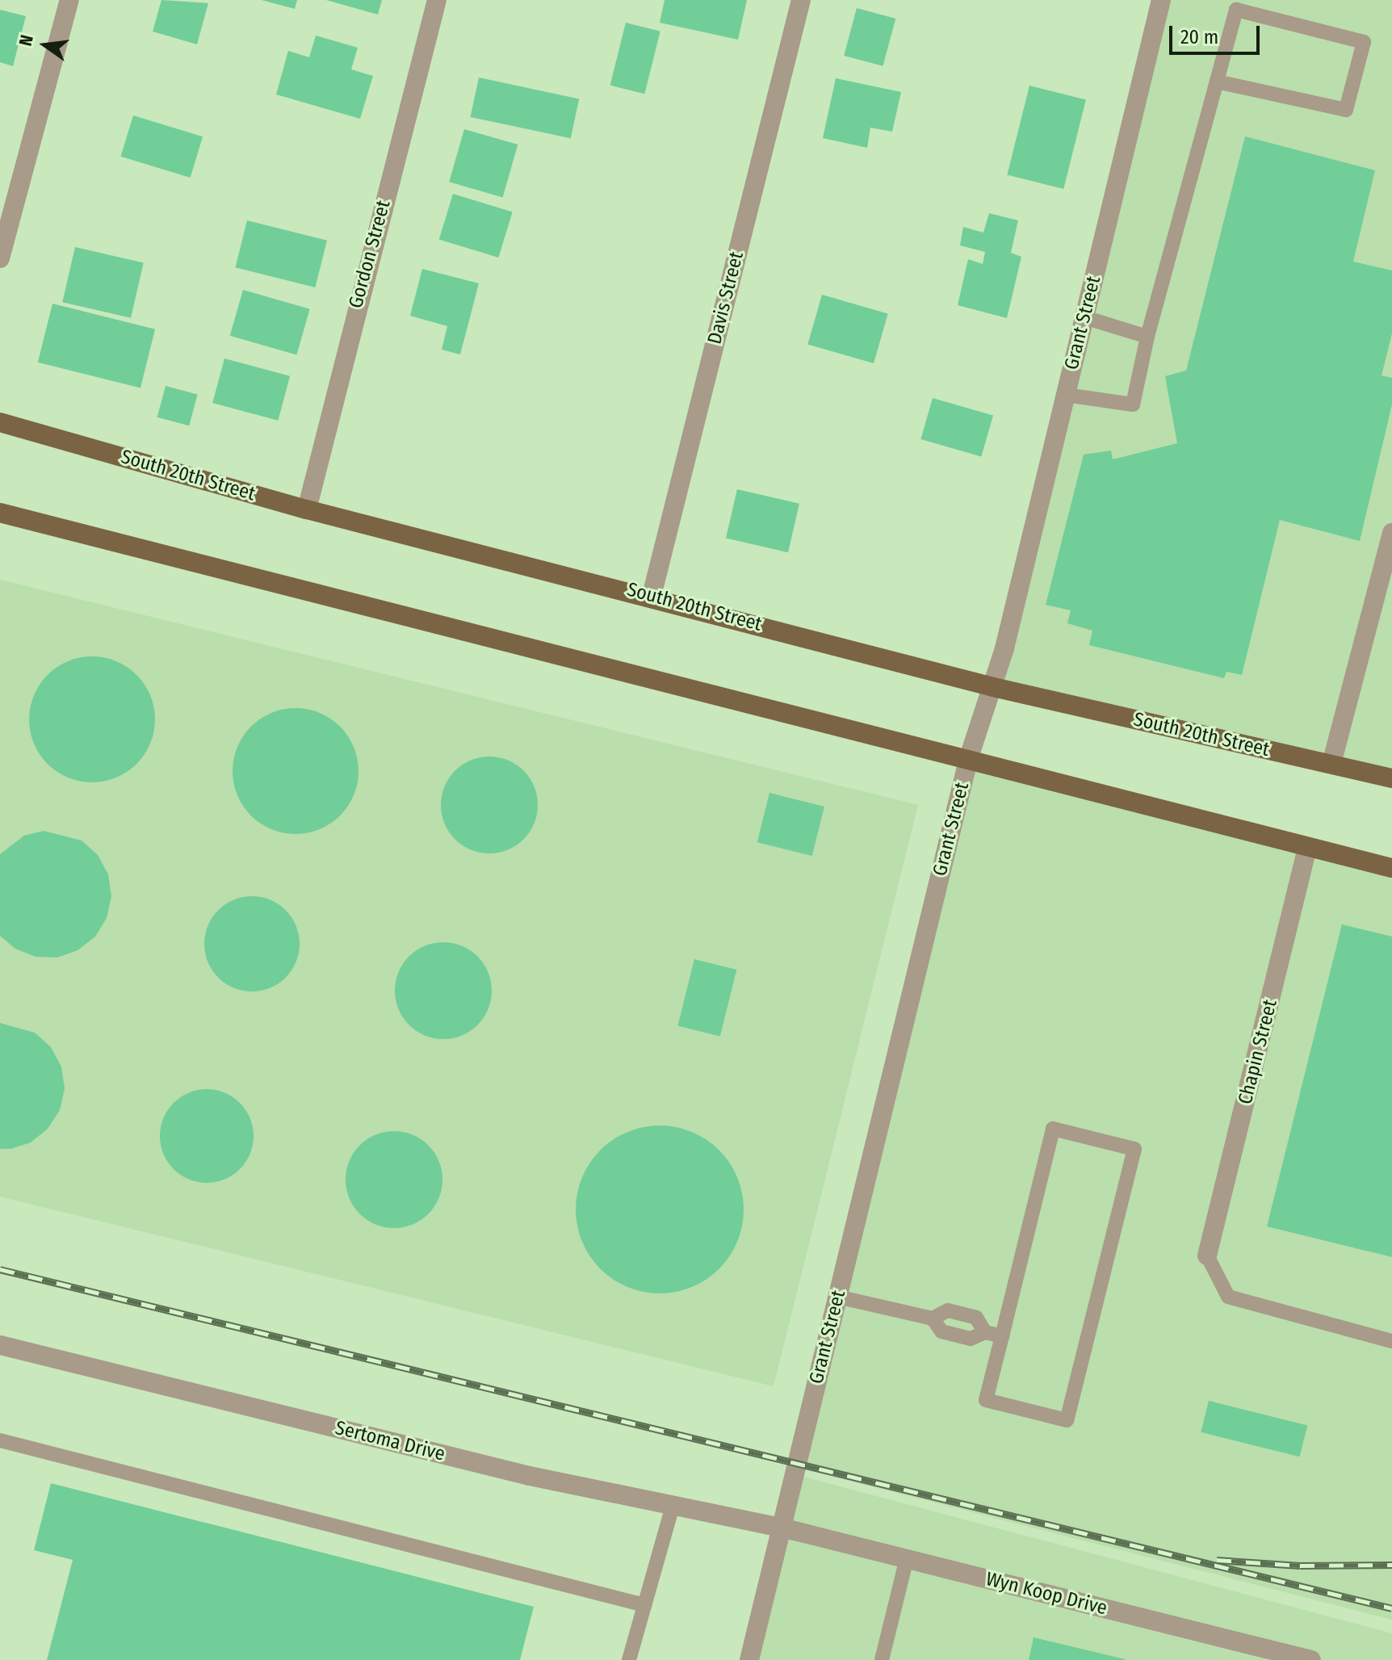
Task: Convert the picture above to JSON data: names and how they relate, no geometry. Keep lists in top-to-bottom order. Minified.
{"streets":{"main road":["South 20th Street"],"street":["Gordon Street","Davis Street","Grant Street","Chapin Street","Sertoma Drive","Wyn Koop Drive"]},"crossings":[["Gordon Street","South 20th Street"],["Davis Street","South 20th Street"],["Grant Street","South 20th Street"],["Grant Street","Sertoma Drive"],["Grant Street","Wyn Koop Drive"],["Sertoma Drive","Wyn Koop Drive"]],"scale_bar":"20 m","north":"left"}
